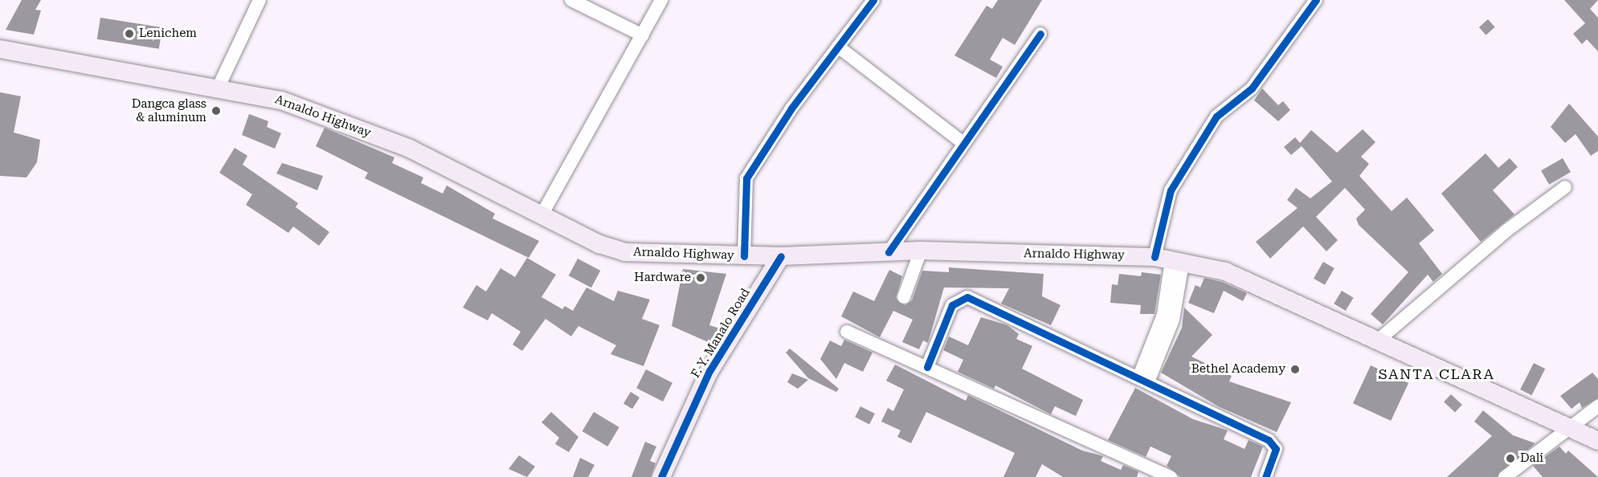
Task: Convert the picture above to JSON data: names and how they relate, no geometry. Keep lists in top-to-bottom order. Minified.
{"streets":{"main road":["Arnaldo Highway","F. Y. Manalo Road"]},"crossings":[["Arnaldo Highway","F. Y. Manalo Road"]],"districts":["SANTA CLARA"],"places":["Lenichem","Dangca glass & aluminum","Hardware","Bethel Academy","Dali"]}
